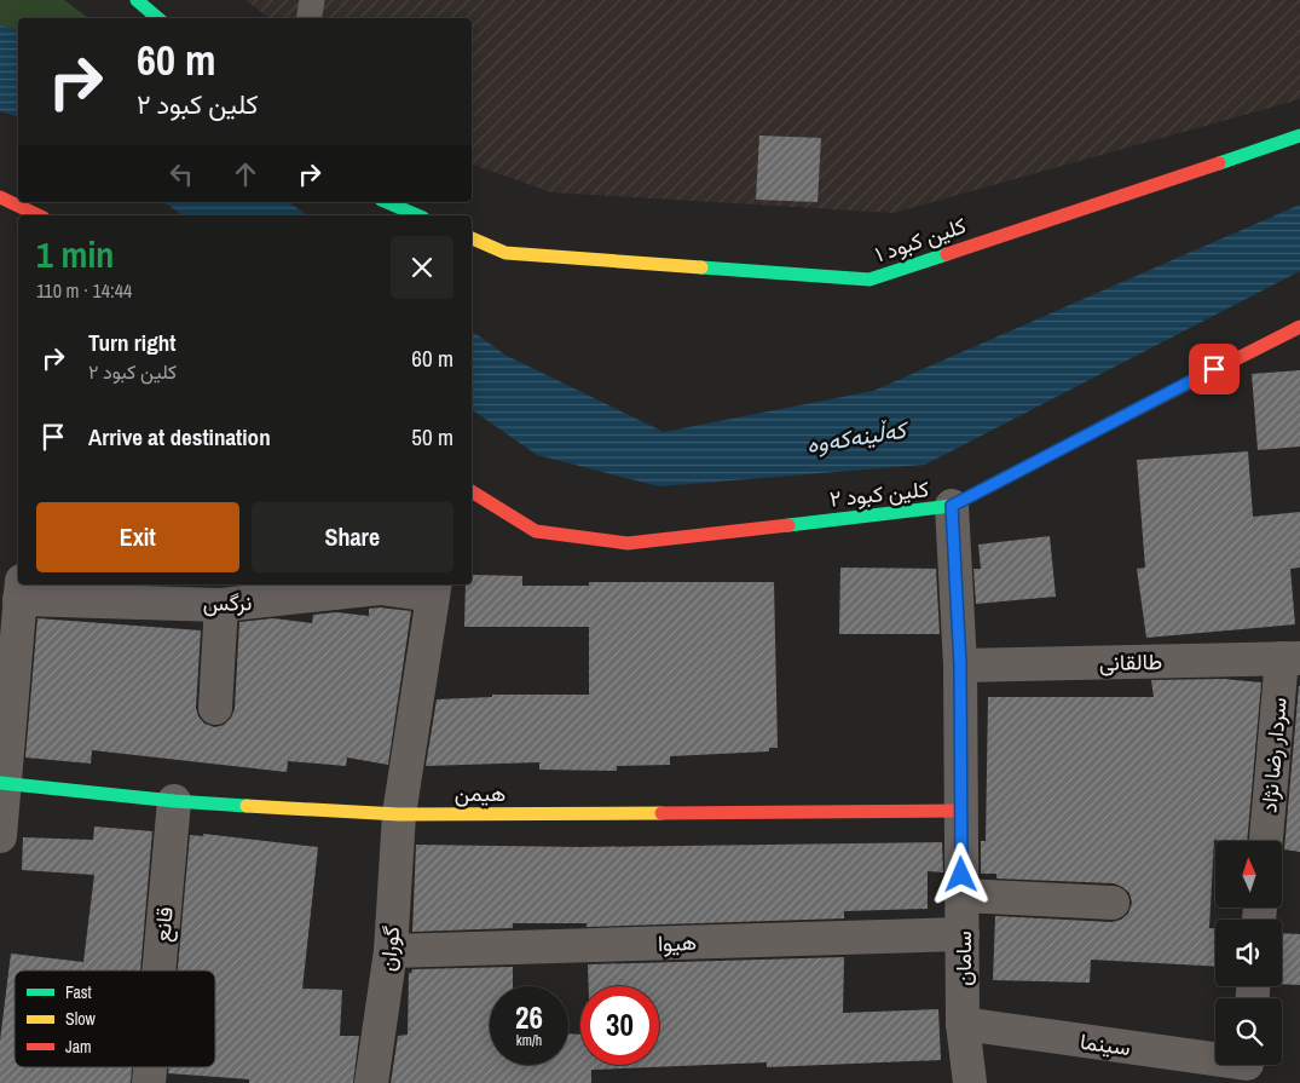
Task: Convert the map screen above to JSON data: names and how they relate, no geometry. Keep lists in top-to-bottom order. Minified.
{"streets":{"street":["کلین کبود ۱","کلین کبود ۲","نرگس","طالقانی","سردار رضا نژاد","هیمن","قانع","هیوا","گوران","سامان","سینما"]},"crossings":[["کلین کبود ۲","سامان"],["نرگس","گوران"],["طالقانی","سردار رضا نژاد"],["طالقانی","سامان"],["هیمن","قانع"],["هیمن","گوران"],["هیمن","سامان"],["هیوا","گوران"],["هیوا","سامان"],["سامان","سینما"]],"water":["کەڵینەکەوە"],"legend":["Fast","Slow","Jam"],"north":"top","page":{"turn":["60 m","کلین کبود ۲"],"heading":["1 min","110 m · 14:44"],"list":[{"name":"Turn right","note":"کلین کبود ۲","value":"60 m"},{"name":"Arrive at destination","value":"50 m"}],"buttons":["Exit","Share"],"speed":"26 km/h","limit":"30"}}
